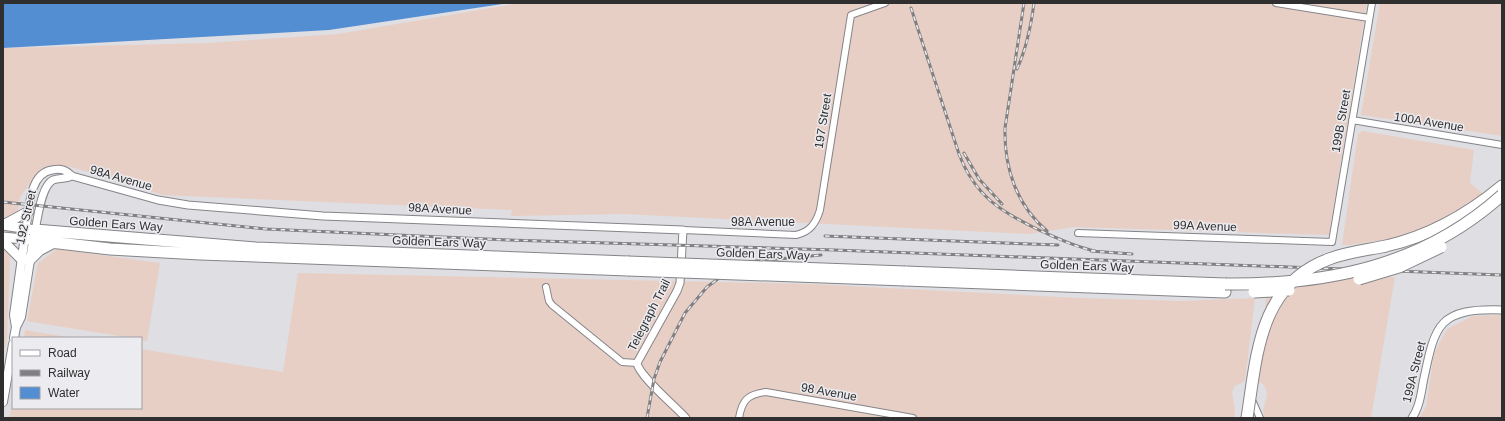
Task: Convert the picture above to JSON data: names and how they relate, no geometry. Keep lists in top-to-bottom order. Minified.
{"streets":{"highway":["Golden Ears Way"],"main road":["192 Street"],"street":["197 Street","199B Street","100A Avenue","98A Avenue","99A Avenue","Telegraph Trail","199A Street","98 Avenue"]},"crossings":[["197 Street","98A Avenue"],["199B Street","100A Avenue"],["199B Street","99A Avenue"],["98A Avenue","192 Street"],["98A Avenue","Telegraph Trail"],["192 Street","Golden Ears Way"]],"legend":["Road","Railway","Water"]}
